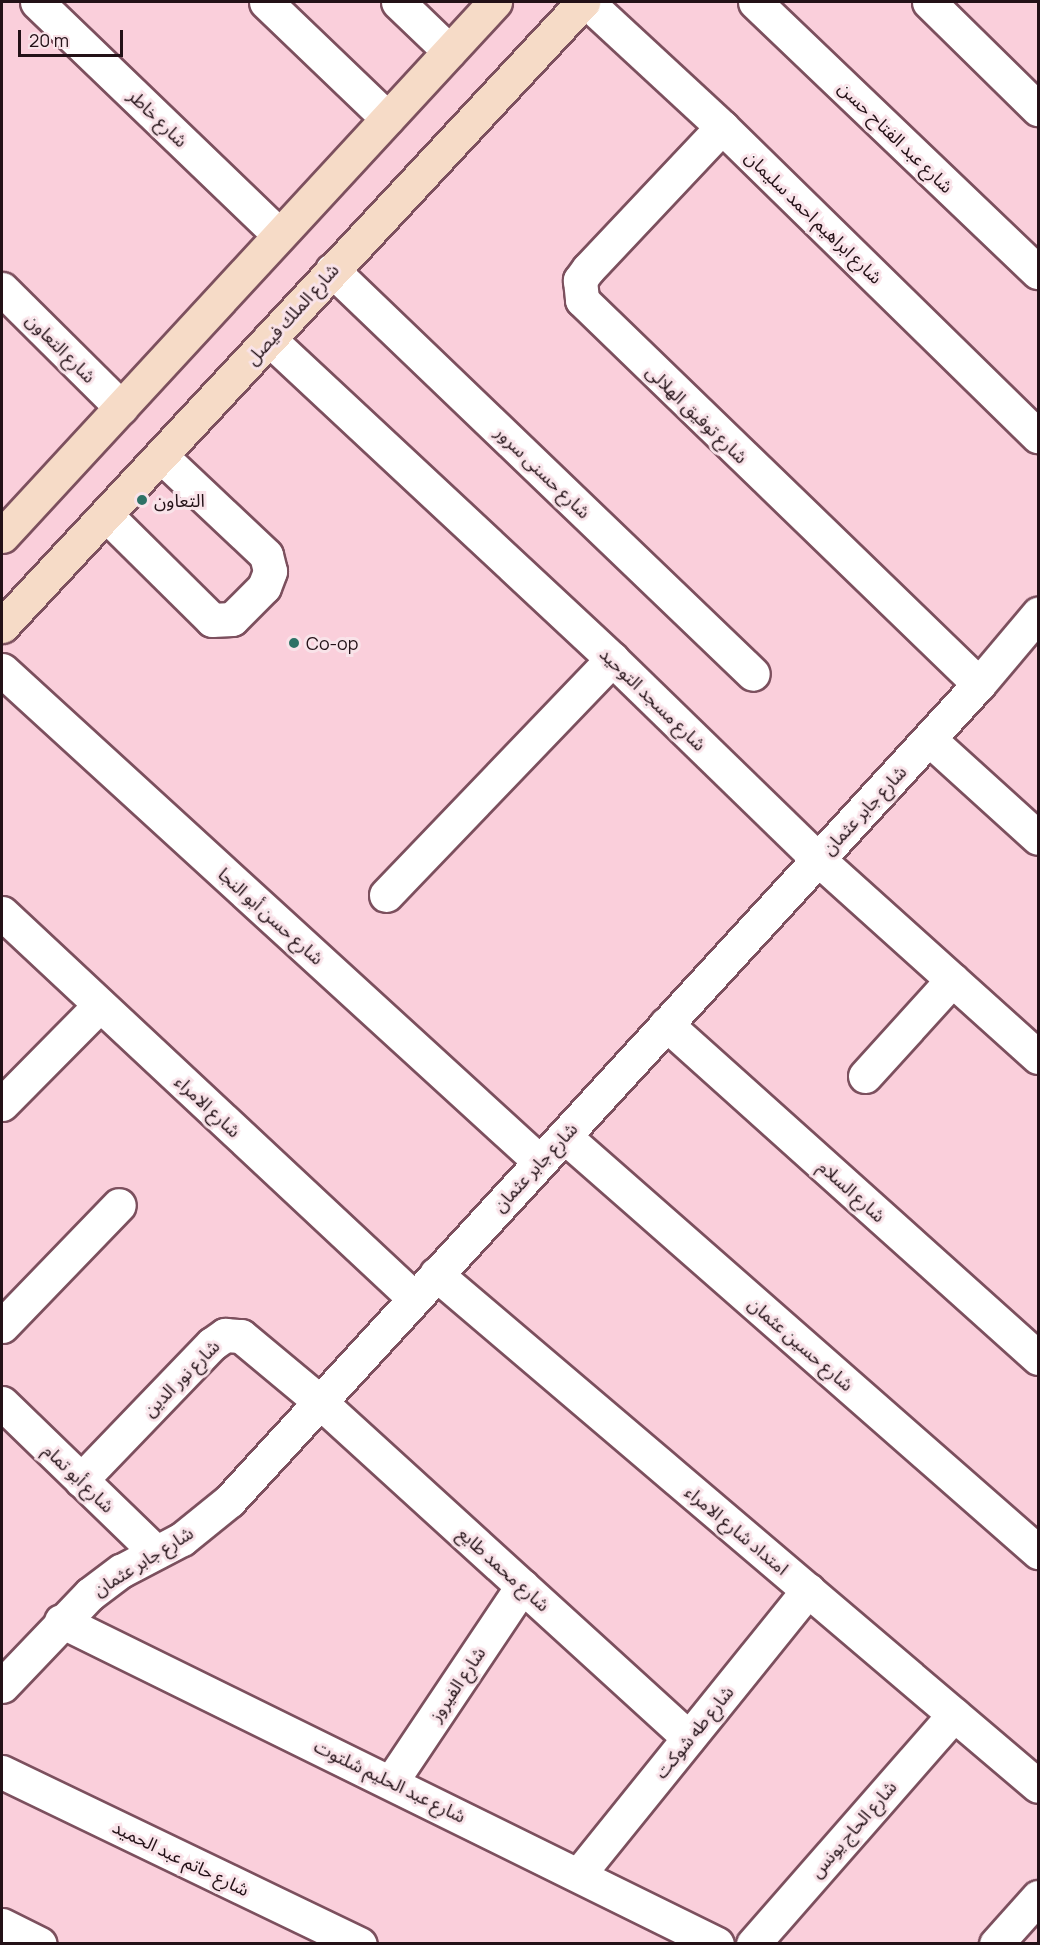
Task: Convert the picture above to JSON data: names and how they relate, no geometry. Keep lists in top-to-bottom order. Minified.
{"streets":{"main road":["شارع الملك فيصل"],"street":["شارع خاطر","شارع عبد الفتاح حسن","شارع ابراهيم احمد سليمان","شارع التعاون","شارع توفيق الهلالى","شارع حسنى سرور","شارع مسجد التوحيد","شارع جابر عثمان","شارع حسن أبو النجا","شارع الامراء","شارع السلام","شارع حسين عثمان","شارع نور الدين","شارع أبو تمام","امتداد شارع الامراء","شارع محمد طايع","شارع الفيروز","شارع طه شوكت","شارع عبد الحليم شلتوت","شارع الحاج يونس","شارع حاتم عبد الحميد"]},"crossings":[["شارع ابراهيم احمد سليمان","شارع الملك فيصل"],["شارع ابراهيم احمد سليمان","شارع توفيق الهلالى"],["شارع الملك فيصل","شارع حسنى سرور"],["شارع الملك فيصل","شارع مسجد التوحيد"],["شارع توفيق الهلالى","شارع جابر عثمان"],["شارع مسجد التوحيد","شارع جابر عثمان"],["شارع جابر عثمان","شارع حسن أبو النجا"],["شارع جابر عثمان","شارع الامراء"],["شارع جابر عثمان","شارع السلام"],["شارع جابر عثمان","شارع حسين عثمان"],["شارع جابر عثمان","شارع نور الدين"],["شارع جابر عثمان","شارع أبو تمام"],["شارع جابر عثمان","امتداد شارع الامراء"],["شارع جابر عثمان","شارع محمد طايع"],["شارع جابر عثمان","شارع عبد الحليم شلتوت"],["شارع نور الدين","شارع أبو تمام"],["شارع نور الدين","شارع محمد طايع"],["امتداد شارع الامراء","شارع طه شوكت"],["امتداد شارع الامراء","شارع الحاج يونس"],["شارع محمد طايع","شارع الفيروز"],["شارع محمد طايع","شارع طه شوكت"],["شارع الفيروز","شارع عبد الحليم شلتوت"],["شارع طه شوكت","شارع عبد الحليم شلتوت"]],"places":["التعاون","Co-op"],"scale_bar":"20 m"}
